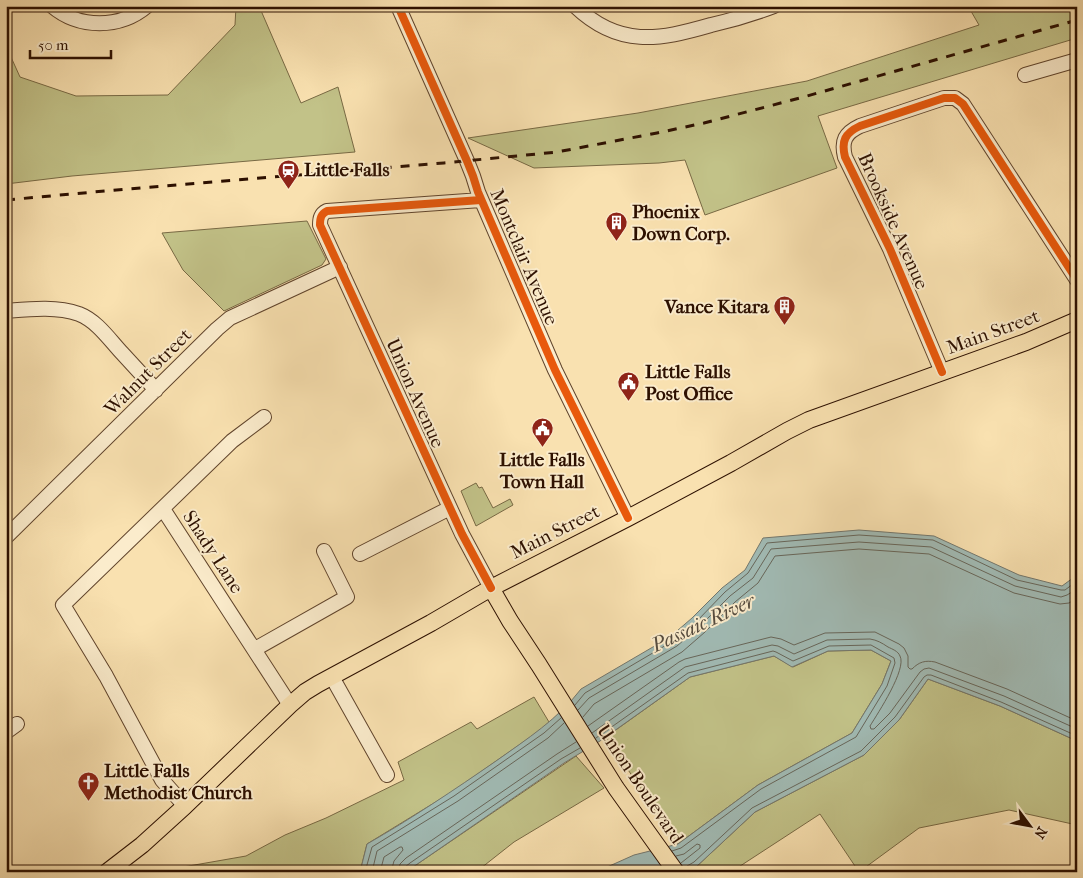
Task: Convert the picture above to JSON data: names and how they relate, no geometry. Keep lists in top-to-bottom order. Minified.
{"streets":{"main road":["Main Street","Union Avenue","Union Boulevard"],"street":["Brookside Avenue","Montclair Avenue","Walnut Street","Shady Lane"]},"crossings":[["Brookside Avenue","Main Street"],["Montclair Avenue","Main Street"],["Montclair Avenue","Union Avenue"],["Main Street","Union Avenue"],["Main Street","Shady Lane"],["Walnut Street","Union Avenue"],["Union Avenue","Union Boulevard"]],"water":["Passaic River"],"places":{"station":["Little Falls"],"building":["Phoenix Down Corp.","Vance Kitara"],"public building":["Little Falls Post Office","Little Falls Town Hall"],"church":["Little Falls Methodist Church"]},"scale_bar":"50 m","north":"bottom right"}
